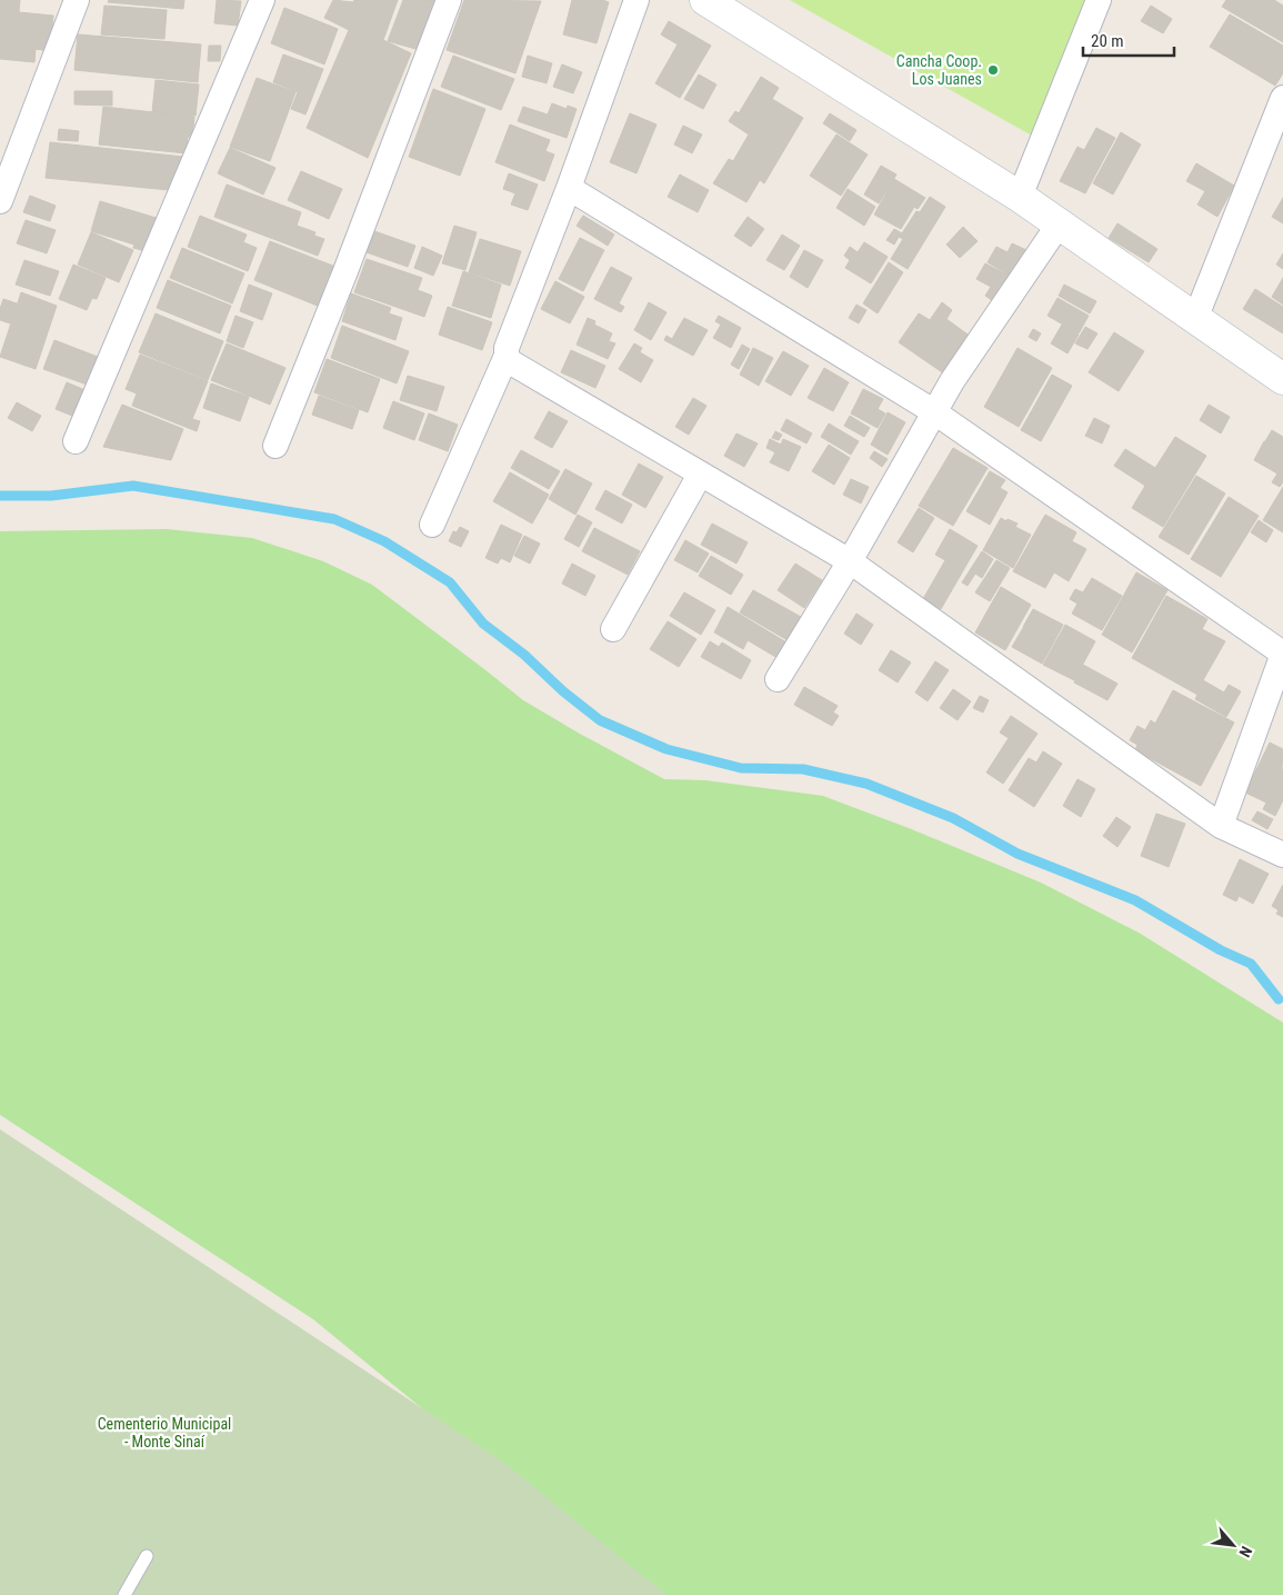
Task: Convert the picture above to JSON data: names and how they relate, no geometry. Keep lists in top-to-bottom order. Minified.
{"parks":["Cementerio Municipal - Monte Sinaí"],"places":["Cancha Coop. Los Juanes"],"scale_bar":"20 m","north":"bottom right"}
